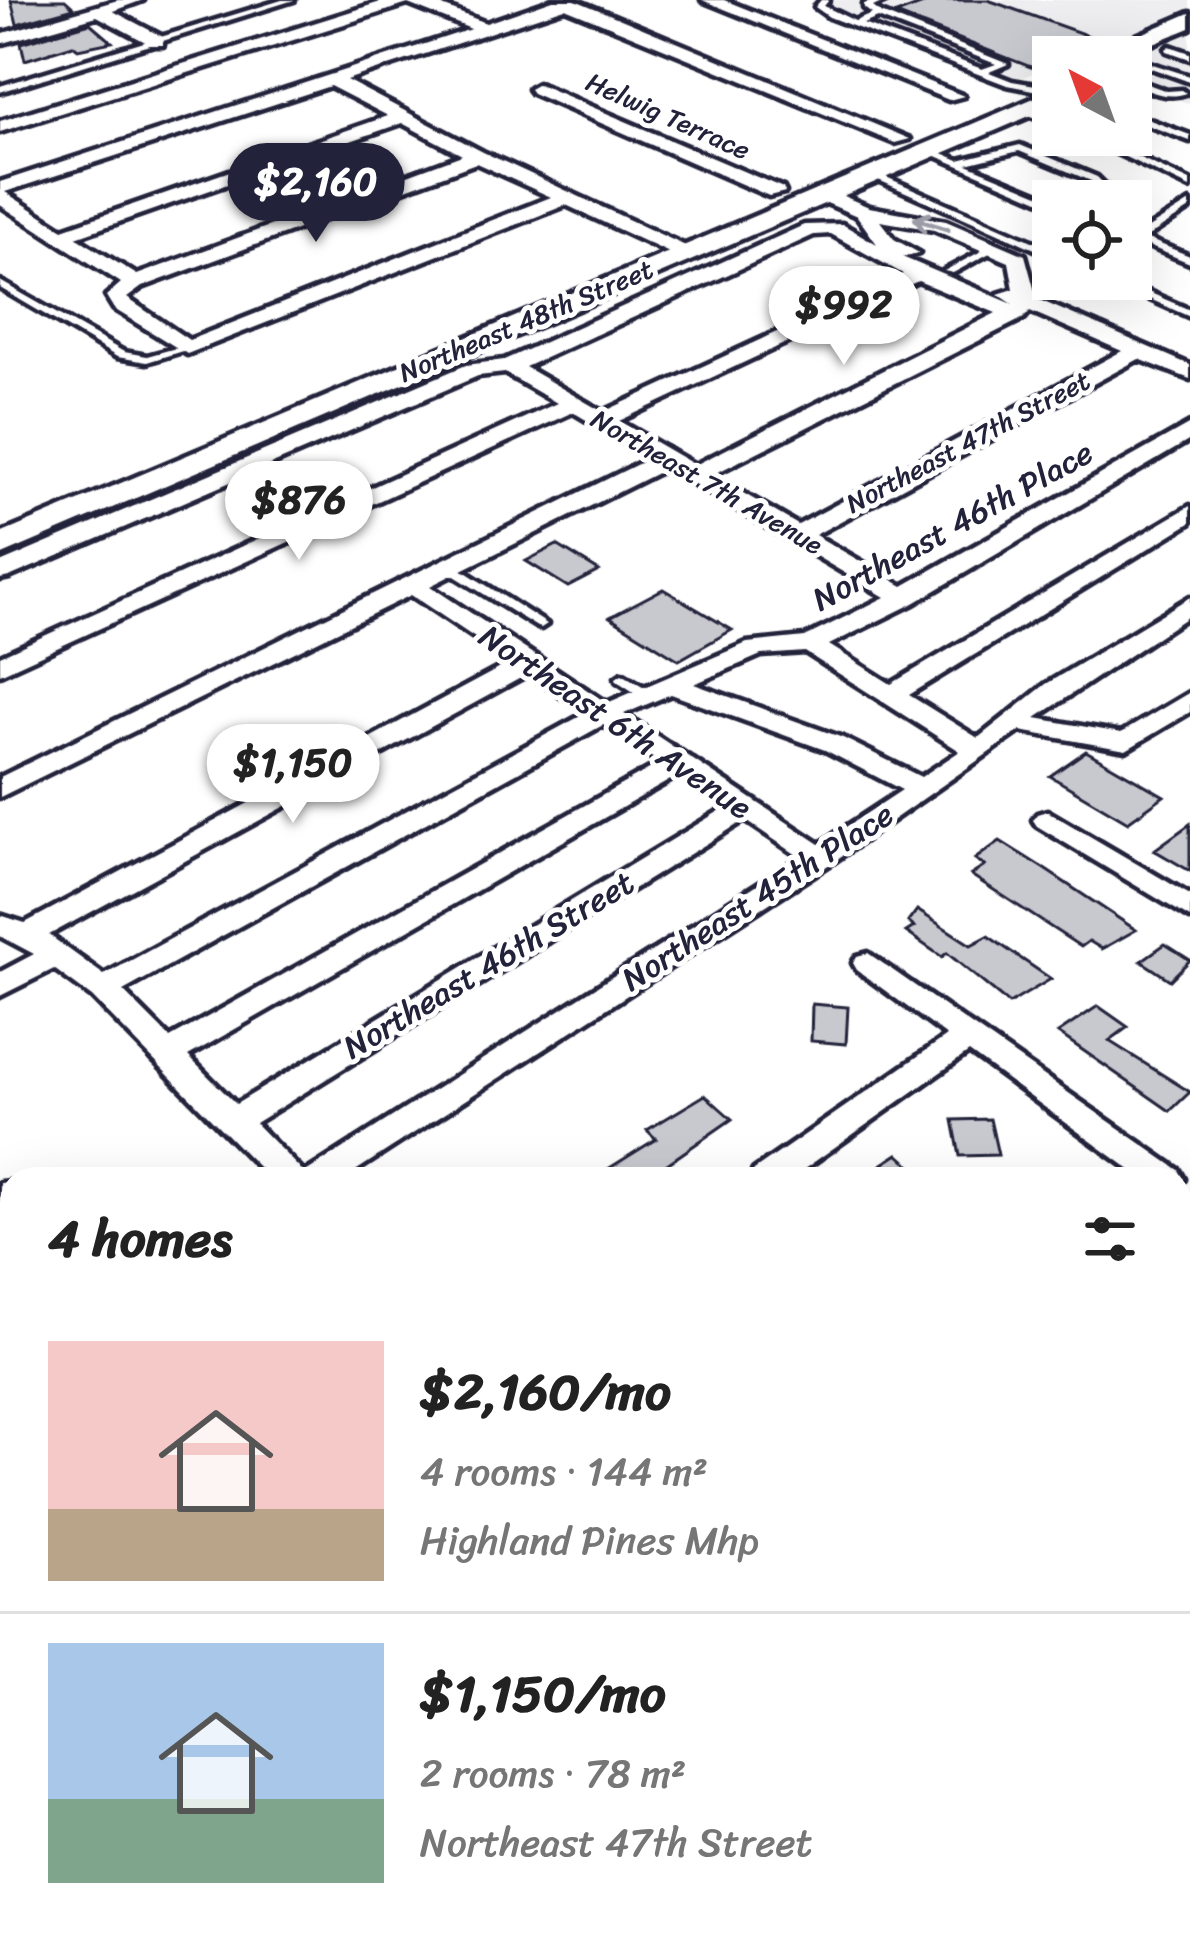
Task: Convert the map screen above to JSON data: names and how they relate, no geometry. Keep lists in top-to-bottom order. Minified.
{"streets":{"main road":["Northeast 48th Street"],"street":["Helwig Terrace","Northeast 47th Street","Northeast 7th Avenue","Northeast 46th Place","Northeast 6th Avenue","Northeast 45th Place","Northeast 46th Street"]},"crossings":[["Helwig Terrace","Northeast 48th Street"],["Northeast 47th Street","Northeast 7th Avenue"],["Northeast 7th Avenue","Northeast 46th Place"],["Northeast 46th Place","Northeast 6th Avenue"],["Northeast 6th Avenue","Northeast 45th Place"],["Northeast 6th Avenue","Northeast 46th Street"]],"north":"top left","page":{"price":["$2,160","$992","$876","$1,150"],"heading":"4 homes","list":[{"name":"$2,160/mo","note":"4 rooms · 144 m² · Highland Pines Mhp"},{"name":"$1,150/mo","note":"2 rooms · 78 m² · Northeast 47th Street"}]}}
